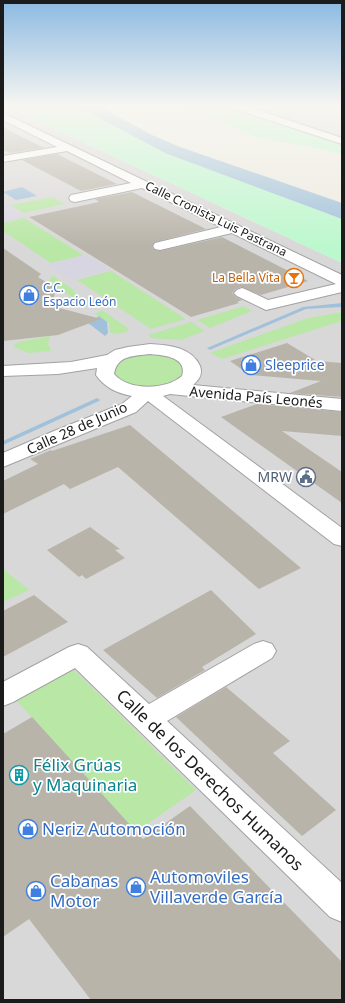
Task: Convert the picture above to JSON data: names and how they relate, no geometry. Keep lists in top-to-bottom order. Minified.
{"streets":{"street":["Calle Cronista Luis Pastrana","Avenida País Leonés","Calle 28 de Junio","Calle de los Derechos Humanos"]},"places":{"bar":["La Bella Vita"],"shop":["C.C. Espacio León","Sleeprice","Neriz Automoción","Automoviles Villaverde García","Cabanas Motor"],"public building":["MRW"],"building":["Félix Grúas y Maquinaria"]}}
